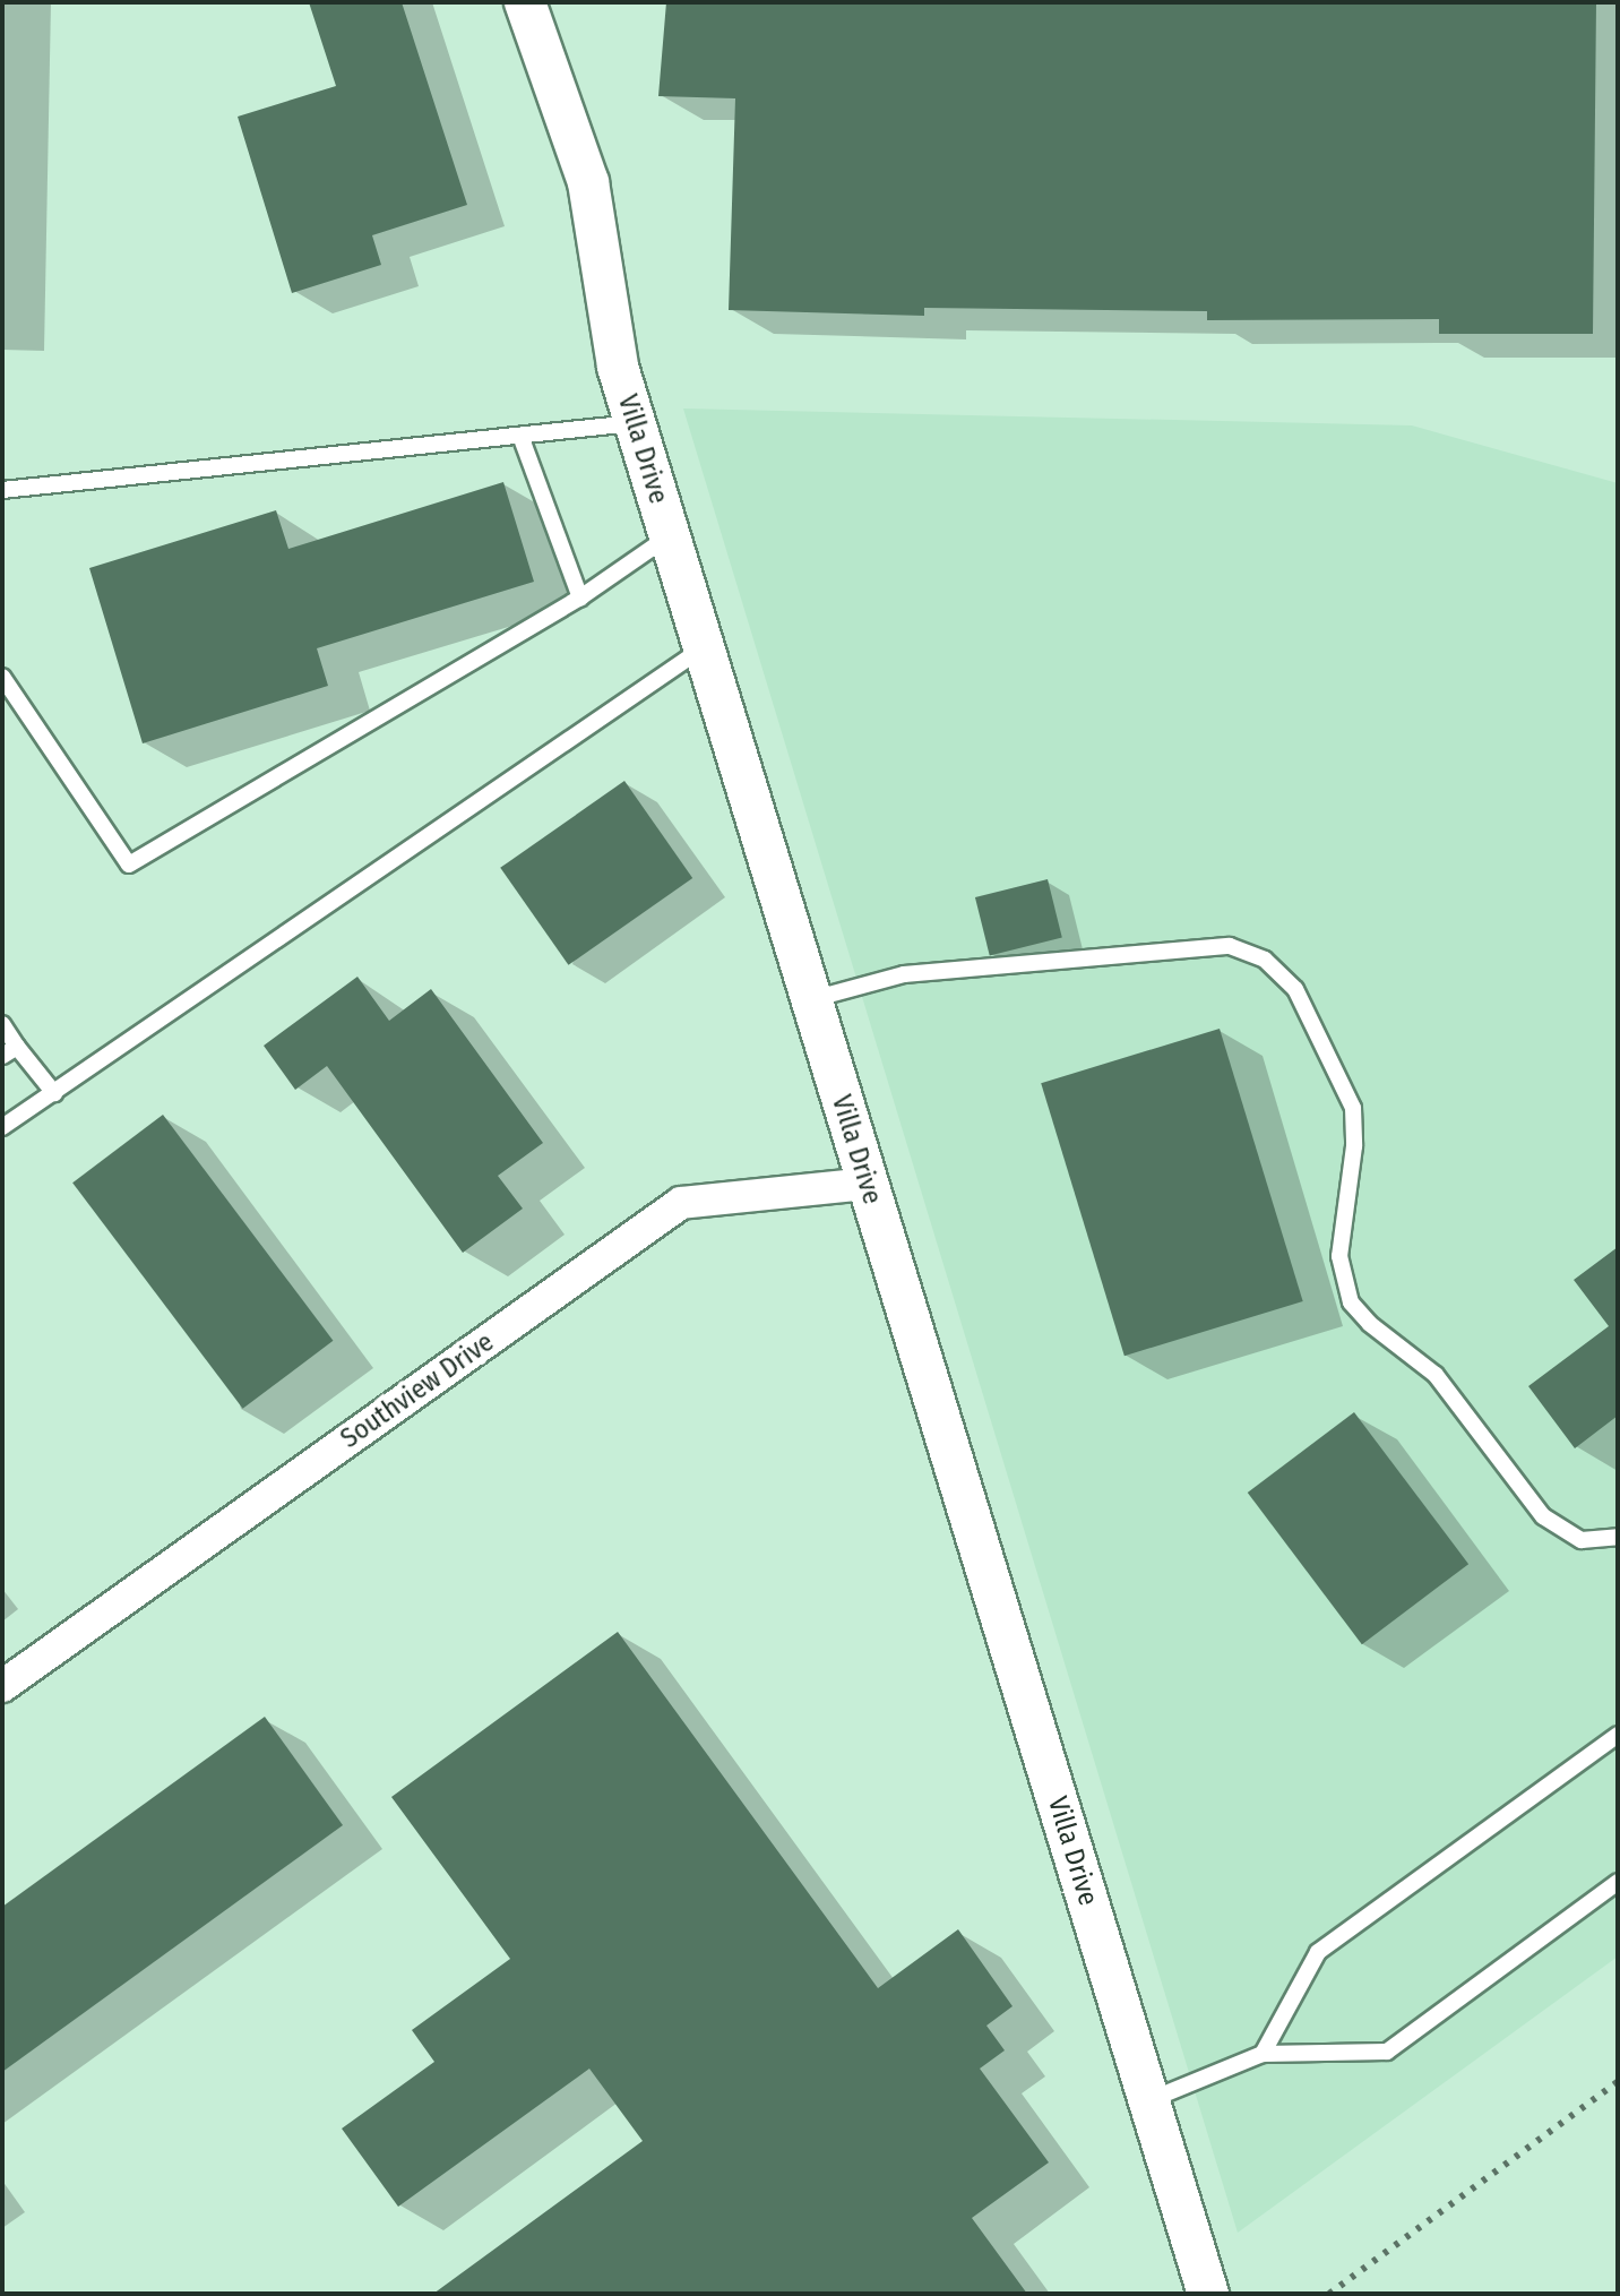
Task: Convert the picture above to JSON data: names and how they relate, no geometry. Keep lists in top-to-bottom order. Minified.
{"streets":{"street":["Villa Drive","Southview Drive"]},"crossings":[["Villa Drive","Southview Drive"]]}
